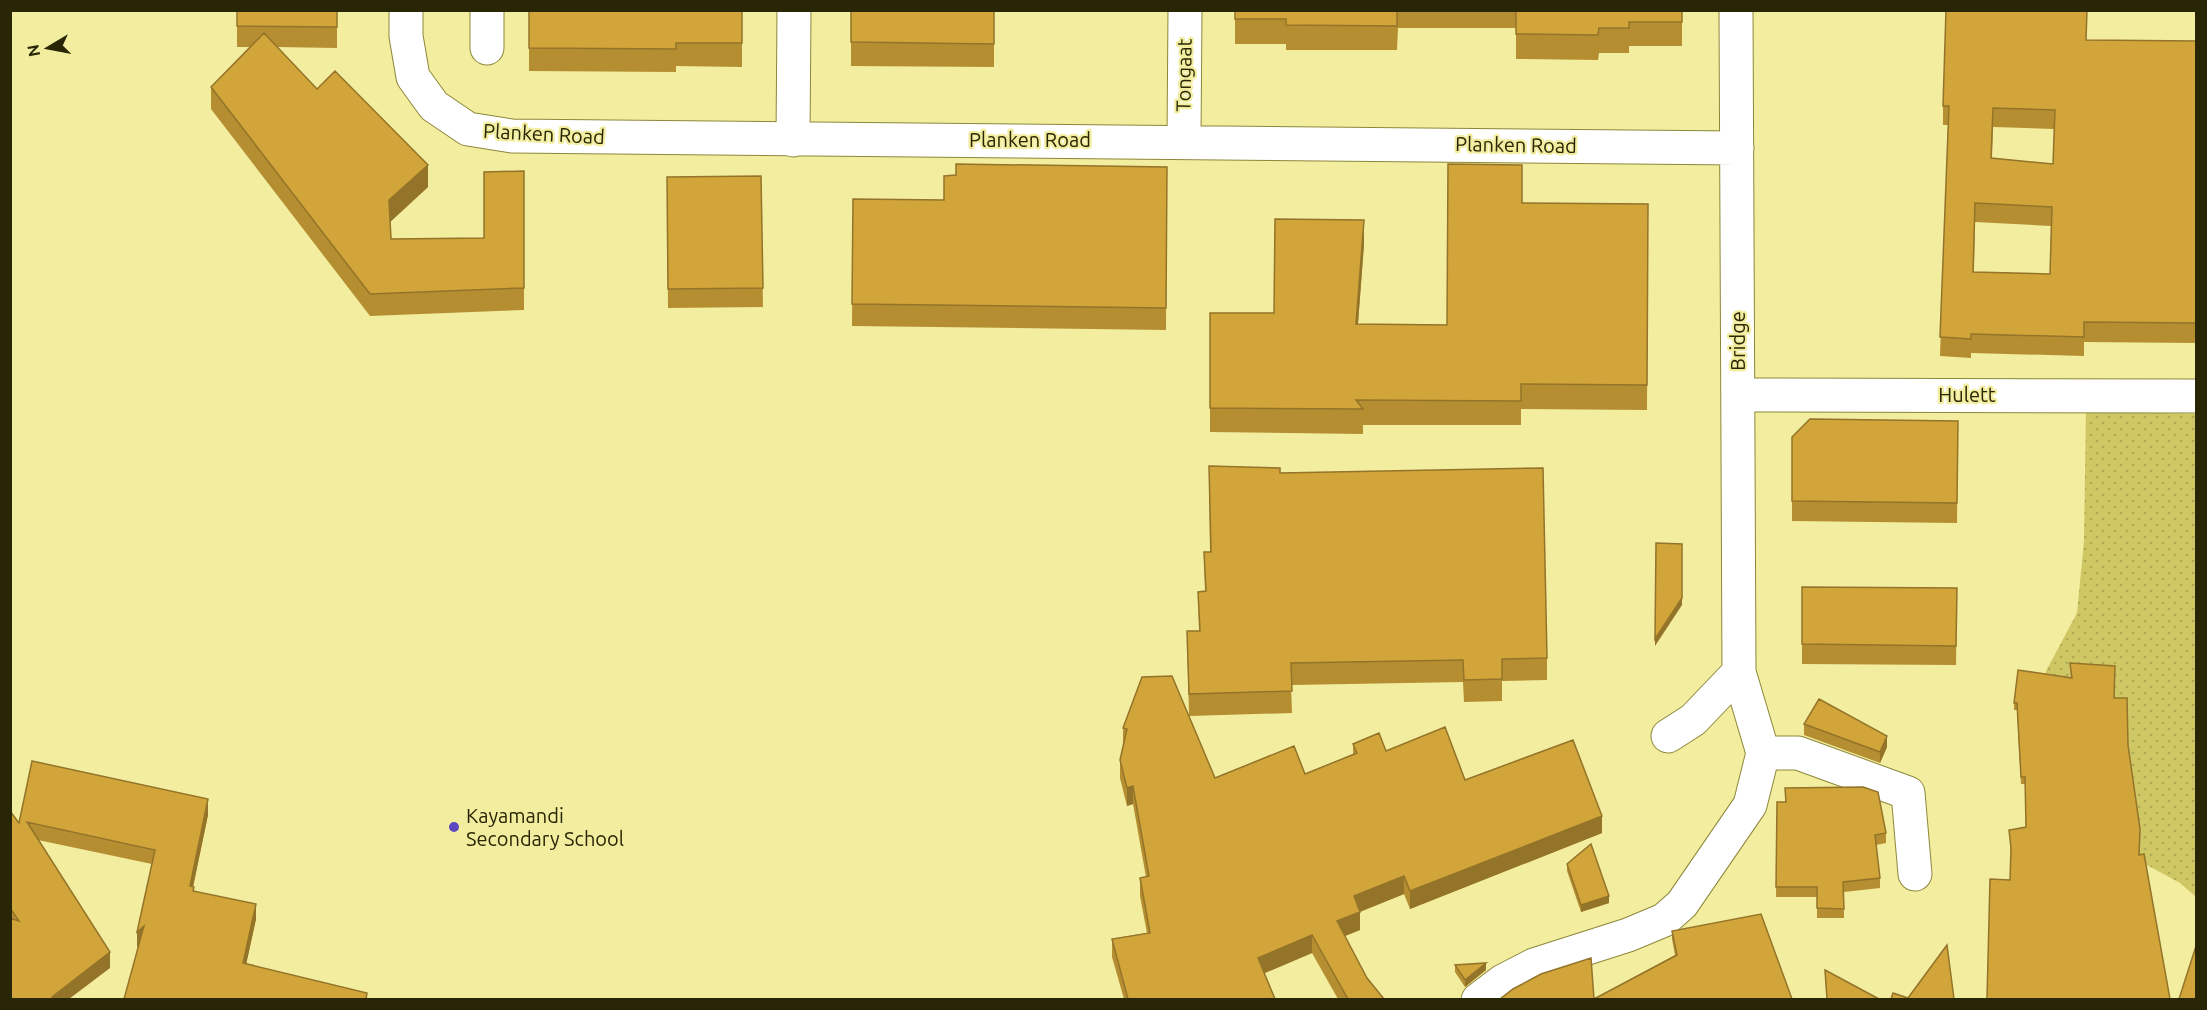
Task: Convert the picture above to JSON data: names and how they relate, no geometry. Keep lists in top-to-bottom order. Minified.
{"streets":{"street":["Tongaat","Planken Road","Bridge","Hulett"]},"crossings":[["Tongaat","Planken Road"],["Planken Road","Bridge"],["Bridge","Hulett"]],"places":["Kayamandi Secondary School"],"north":"left"}
